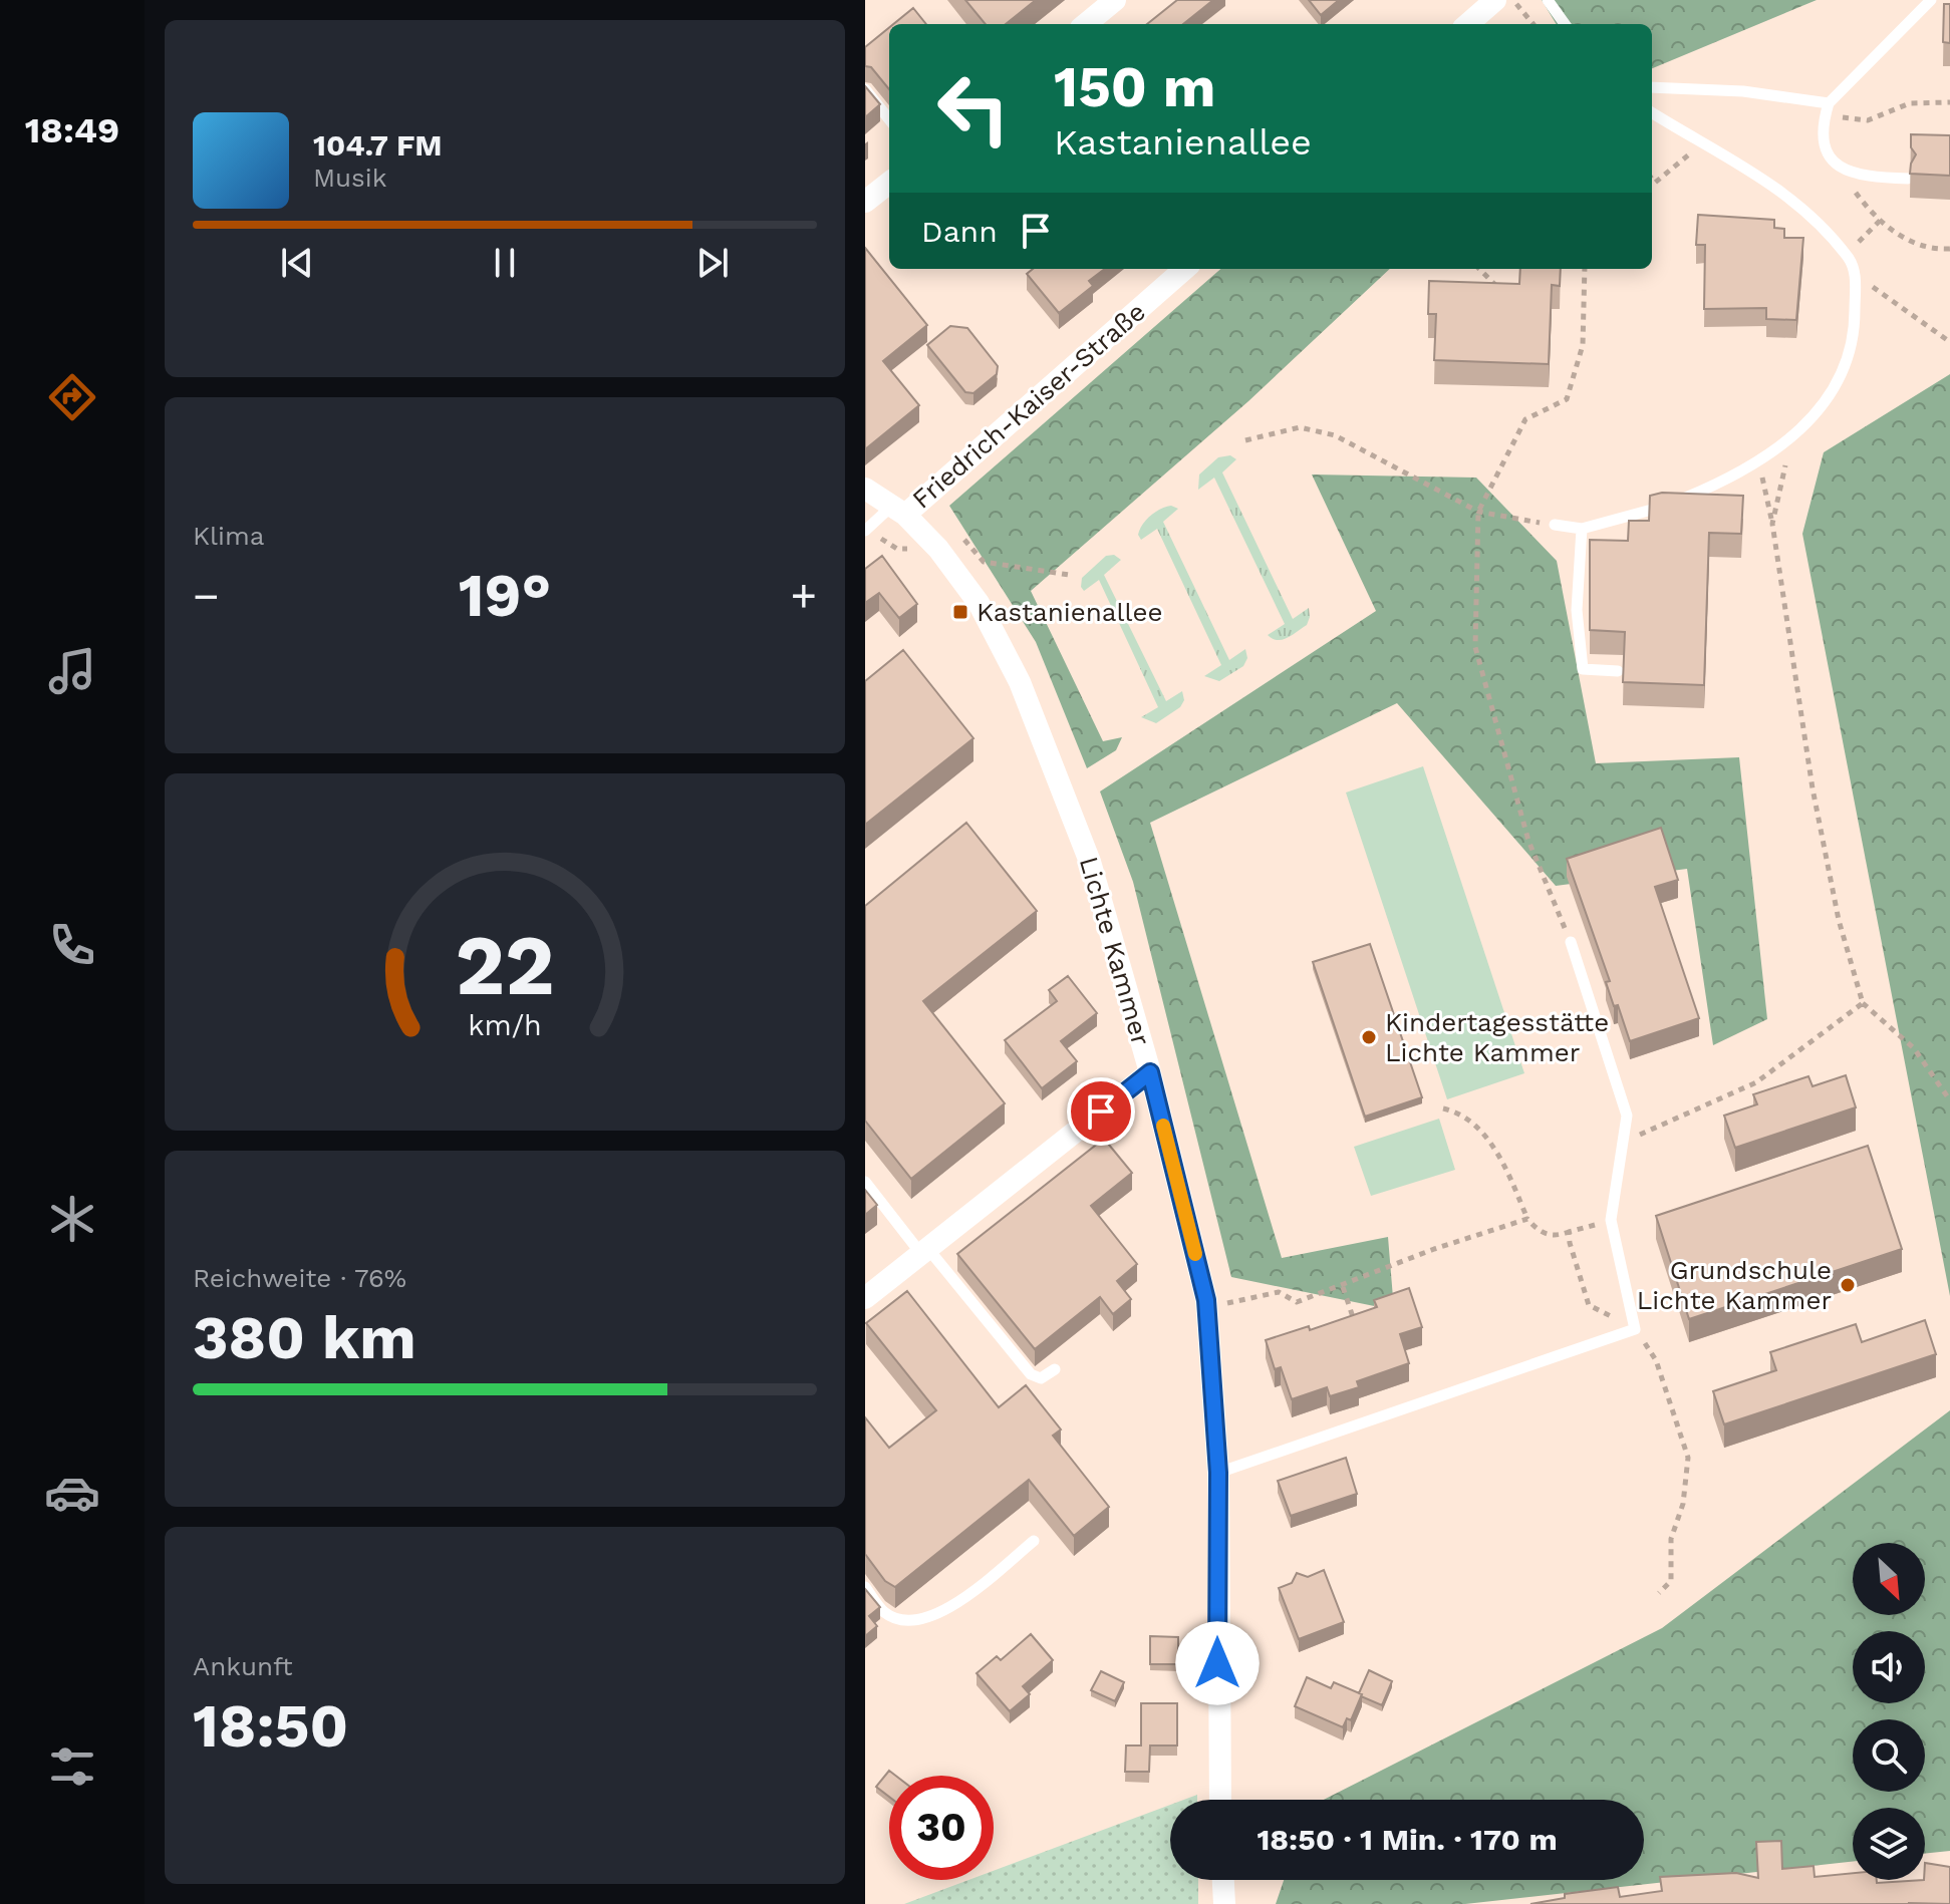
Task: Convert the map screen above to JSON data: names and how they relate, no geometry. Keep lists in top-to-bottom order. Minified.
{"streets":{"street":["Friedrich-Kaiser-Straße","Lichte Kammer"]},"crossings":[["Friedrich-Kaiser-Straße","Lichte Kammer"]],"places":{"transit":["Kastanienallee"],"other":["Kindertagesstätte Lichte Kammer","Grundschule Lichte Kammer"]},"north":"bottom right","page":{"tabs":"18:49","turn":["150 m","Kastanienallee"],"song":["104.7 FM","Musik"],"then":"Dann","tile":["Klima",["Reichweite · 76%","380 km"],["Ankunft","18:50"]],"heat":["−","19°","+"],"limit":"30","trip":"18:50 · 1 Min. · 170 m","gauge":["22","km/h"]}}
